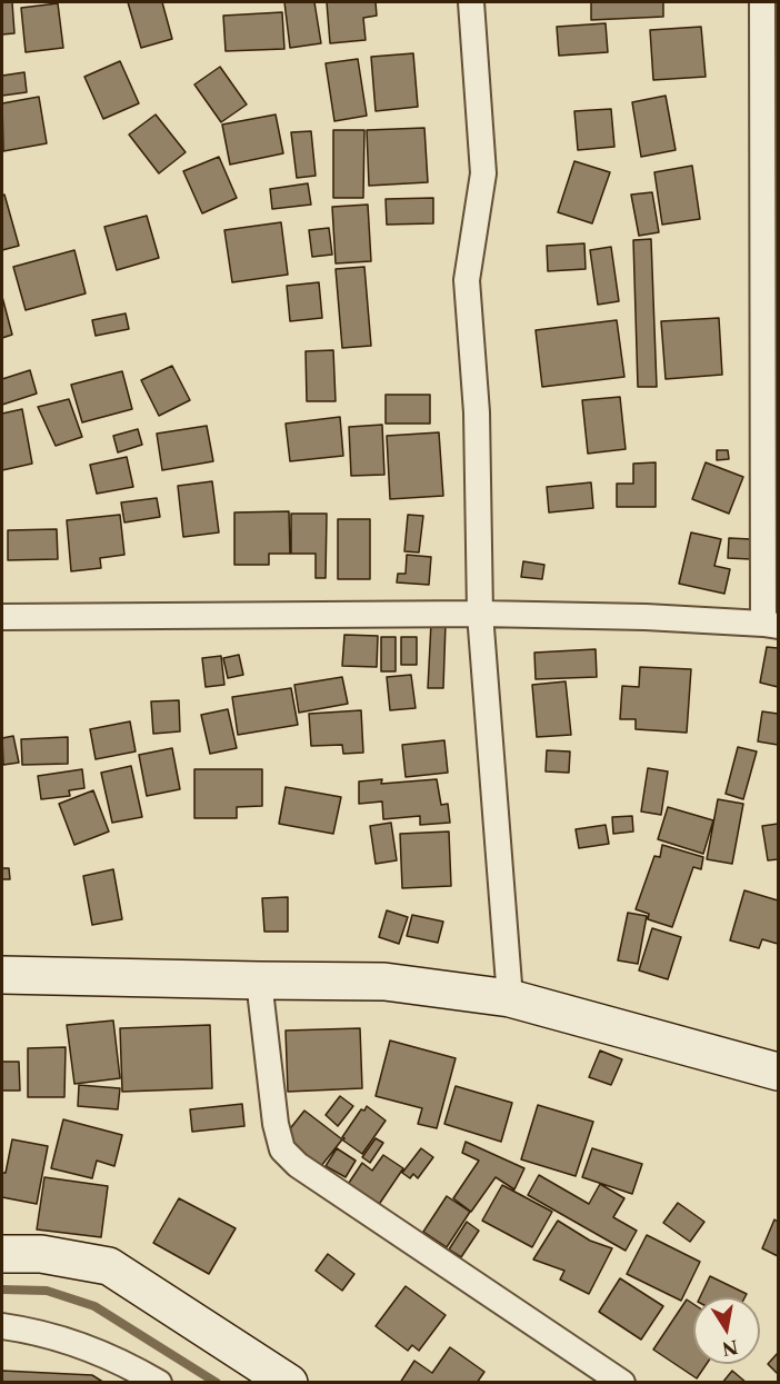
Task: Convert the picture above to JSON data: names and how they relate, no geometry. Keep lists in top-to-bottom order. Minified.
{"north":"bottom"}
